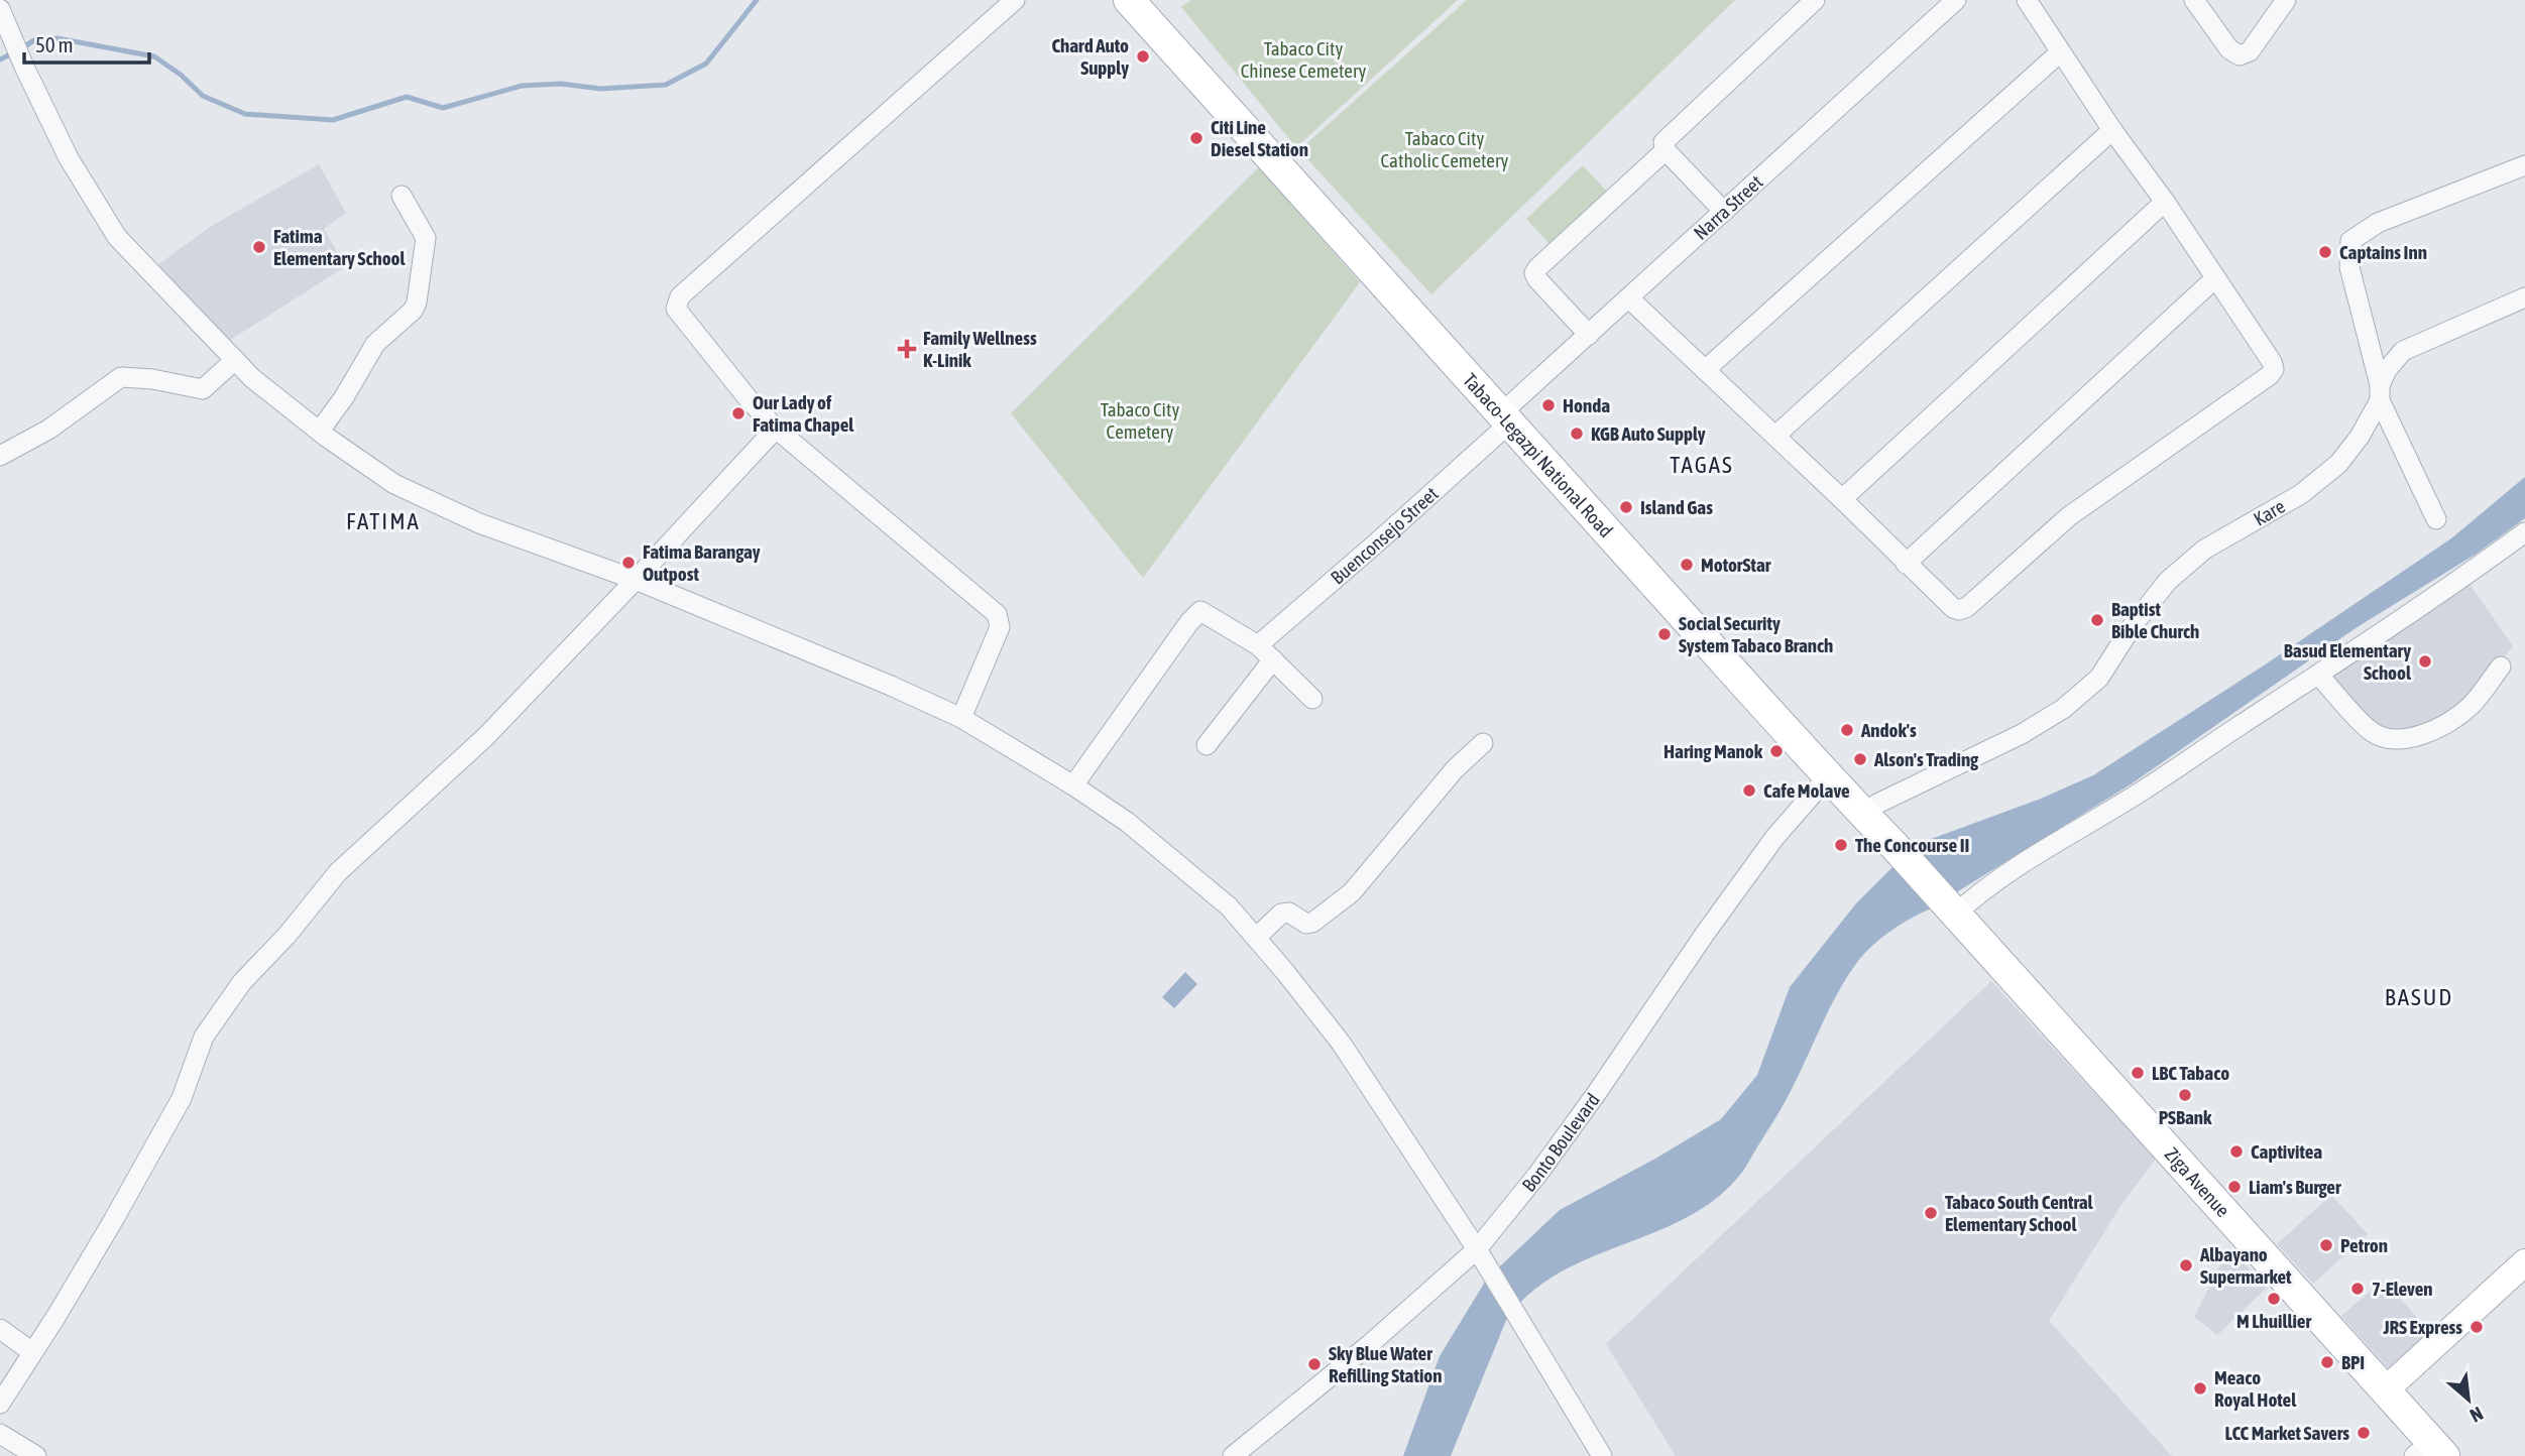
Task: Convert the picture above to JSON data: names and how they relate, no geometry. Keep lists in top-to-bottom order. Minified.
{"streets":{"main road":["Tabaco-Legazpi National Road","Ziga Avenue"],"street":["Narra Street","Kare","Buenconsejo Street","Bonto Boulevard"]},"crossings":[["Narra Street","Tabaco-Legazpi National Road"],["Narra Street","Buenconsejo Street"],["Tabaco-Legazpi National Road","Kare"],["Tabaco-Legazpi National Road","Buenconsejo Street"],["Tabaco-Legazpi National Road","Bonto Boulevard"],["Tabaco-Legazpi National Road","Ziga Avenue"]],"districts":["TAGAS","FATIMA","BASUD"],"parks":["Tabaco City Chinese Cemetery","Tabaco City Catholic Cemetery","Tabaco City Cemetery"],"places":{"other":["Chard Auto Supply","Citi Line Diesel Station","Fatima Elementary School","Captains Inn","Honda","Our Lady of Fatima Chapel","KGB Auto Supply","Island Gas","Fatima Barangay Outpost","MotorStar","Baptist Bible Church","Social Security System Tabaco Branch","Basud Elementary School","Andok's","Haring Manok","Alson's Trading","Cafe Molave","The Concourse II","LBC Tabaco","PSBank","Captivitea","Liam's Burger","Tabaco South Central Elementary School","Petron","Albayano Supermarket","7-Eleven","M Lhuillier","JRS Express","BPI","Sky Blue Water Refilling Station","Meaco Royal Hotel","LCC Market Savers"],"health":["Family Wellness K-Linik"]},"scale_bar":"50 m","north":"bottom right"}
